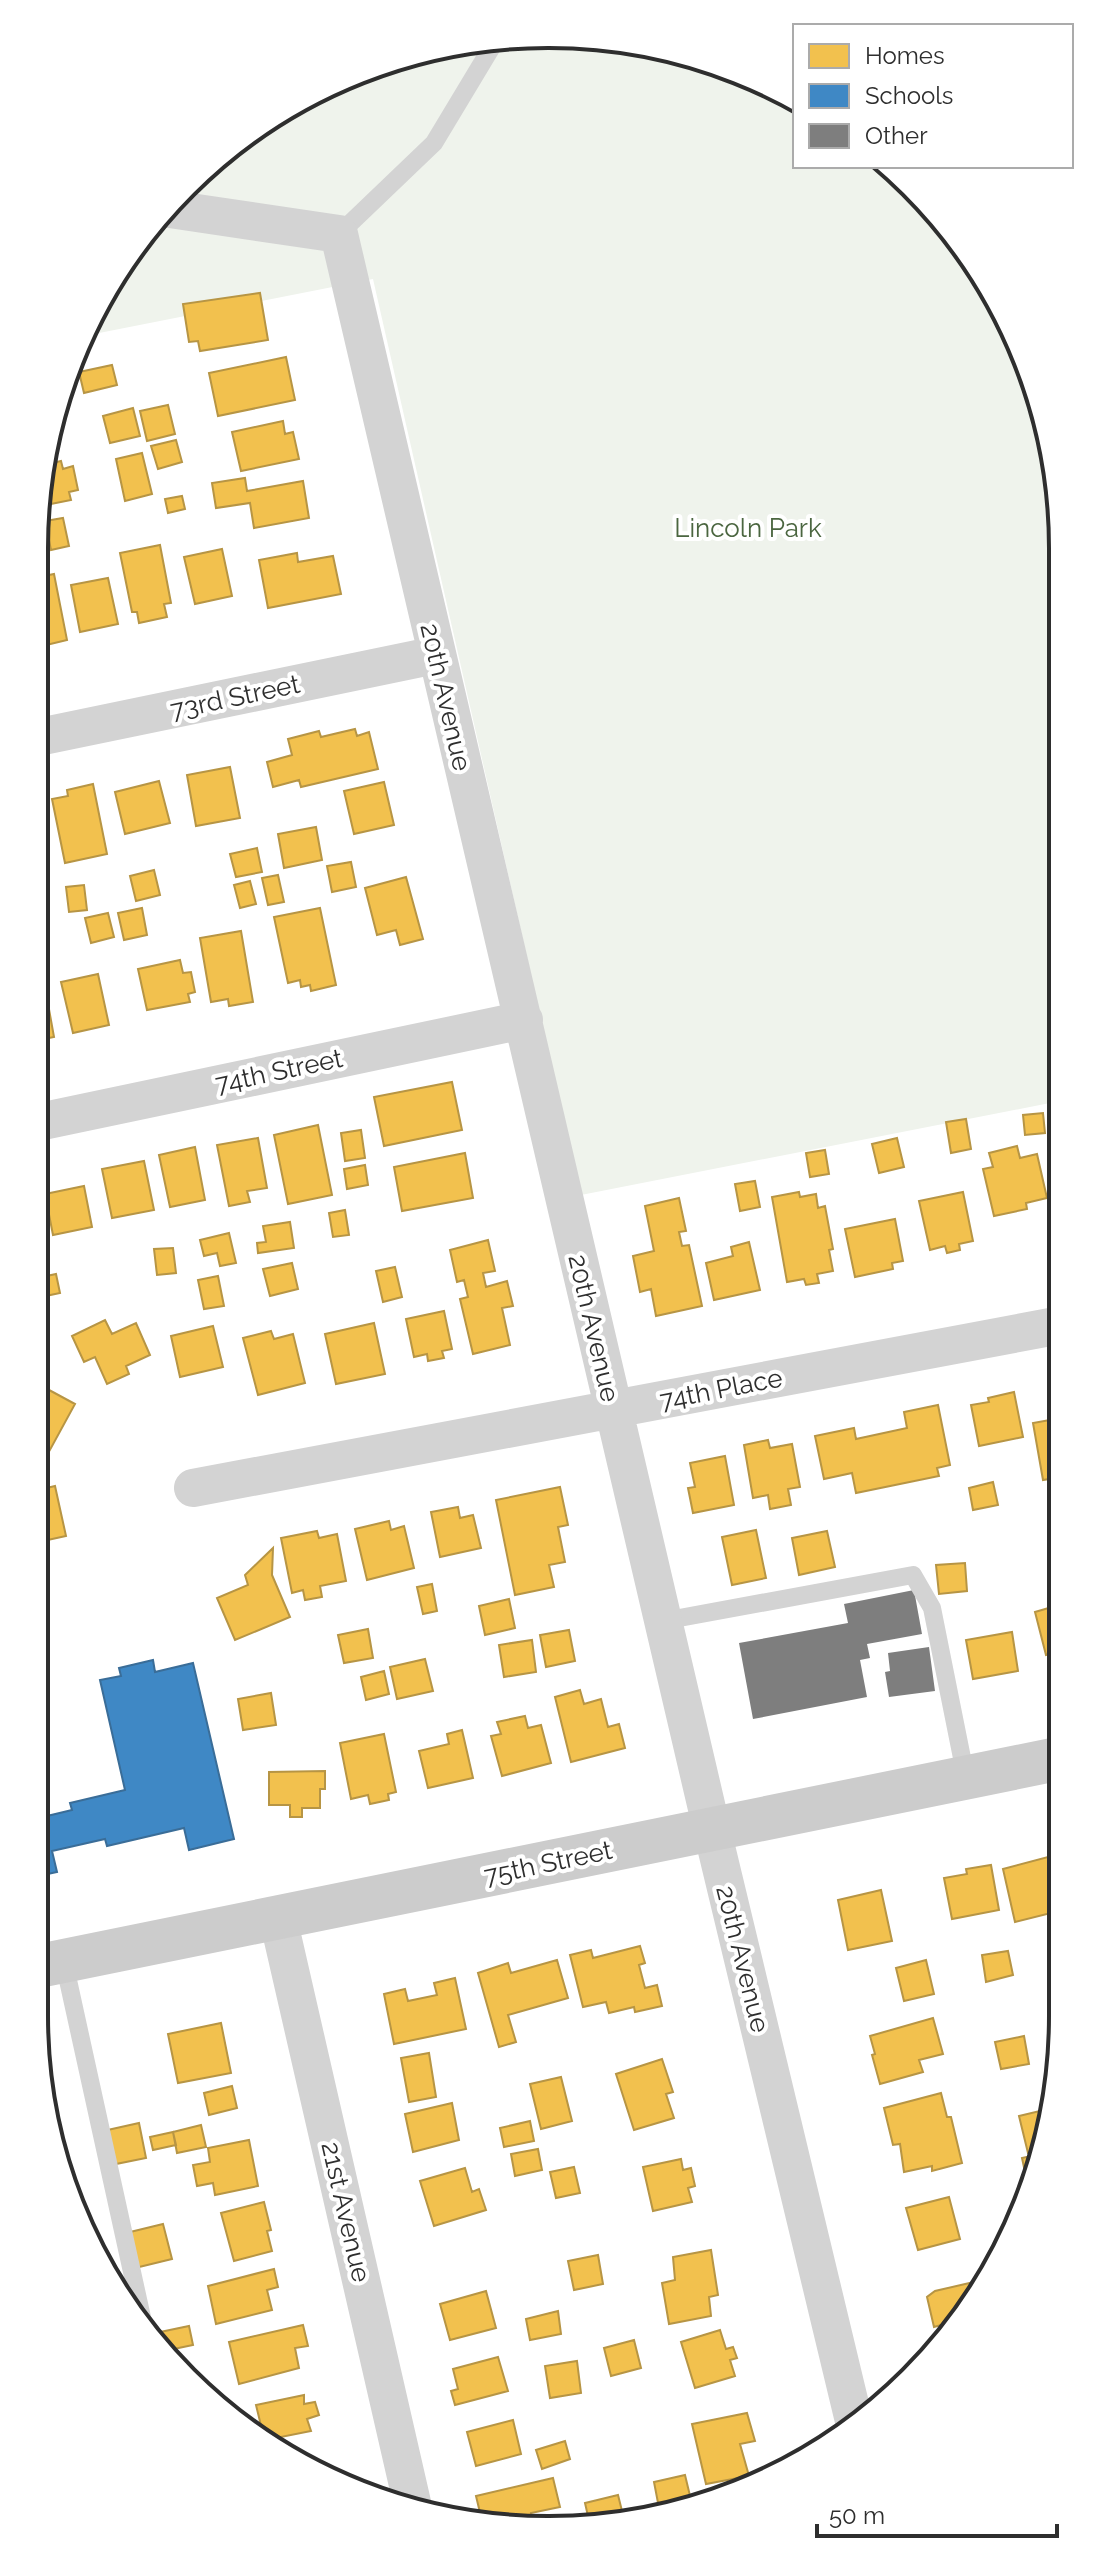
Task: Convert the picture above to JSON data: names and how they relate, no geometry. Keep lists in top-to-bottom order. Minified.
{"streets":{"street":["73rd Street","20th Avenue","74th Street","74th Place","75th Street","21st Avenue"]},"crossings":[["73rd Street","20th Avenue"],["20th Avenue","74th Street"],["20th Avenue","74th Place"],["20th Avenue","75th Street"],["75th Street","21st Avenue"]],"parks":["Lincoln Park"],"legend":["Homes","Schools","Other"],"scale_bar":"50 m"}
